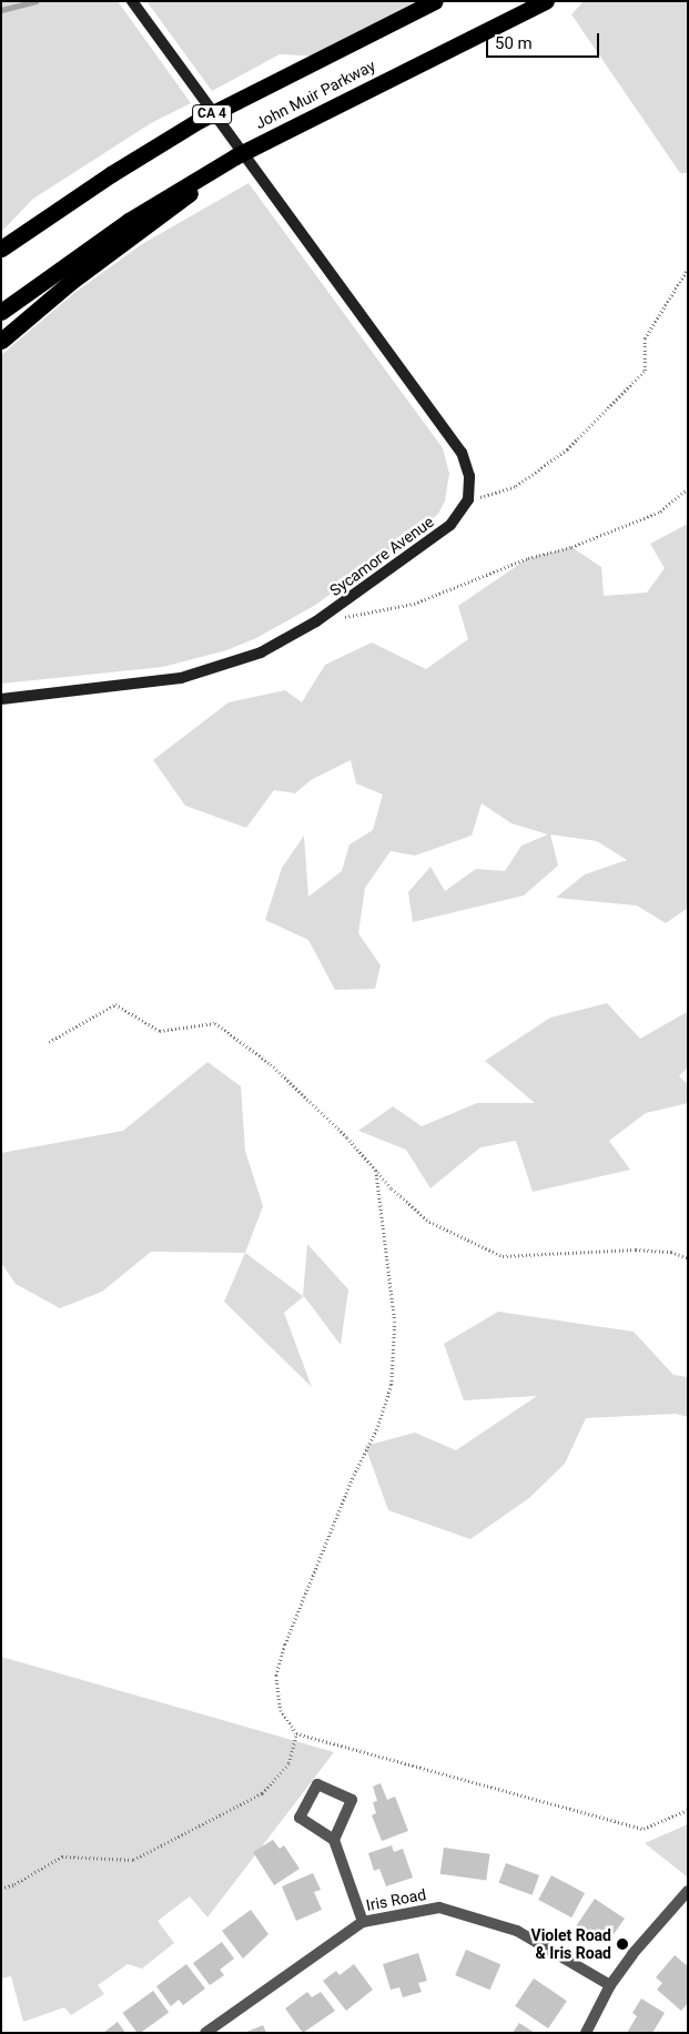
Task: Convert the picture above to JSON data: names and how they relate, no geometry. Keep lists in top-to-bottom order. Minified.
{"streets":{"highway":["John Muir Parkway","CA 4"],"main road":["Sycamore Avenue"],"street":["Iris Road"]},"places":["Violet Road & Iris Road"],"scale_bar":"50 m"}
